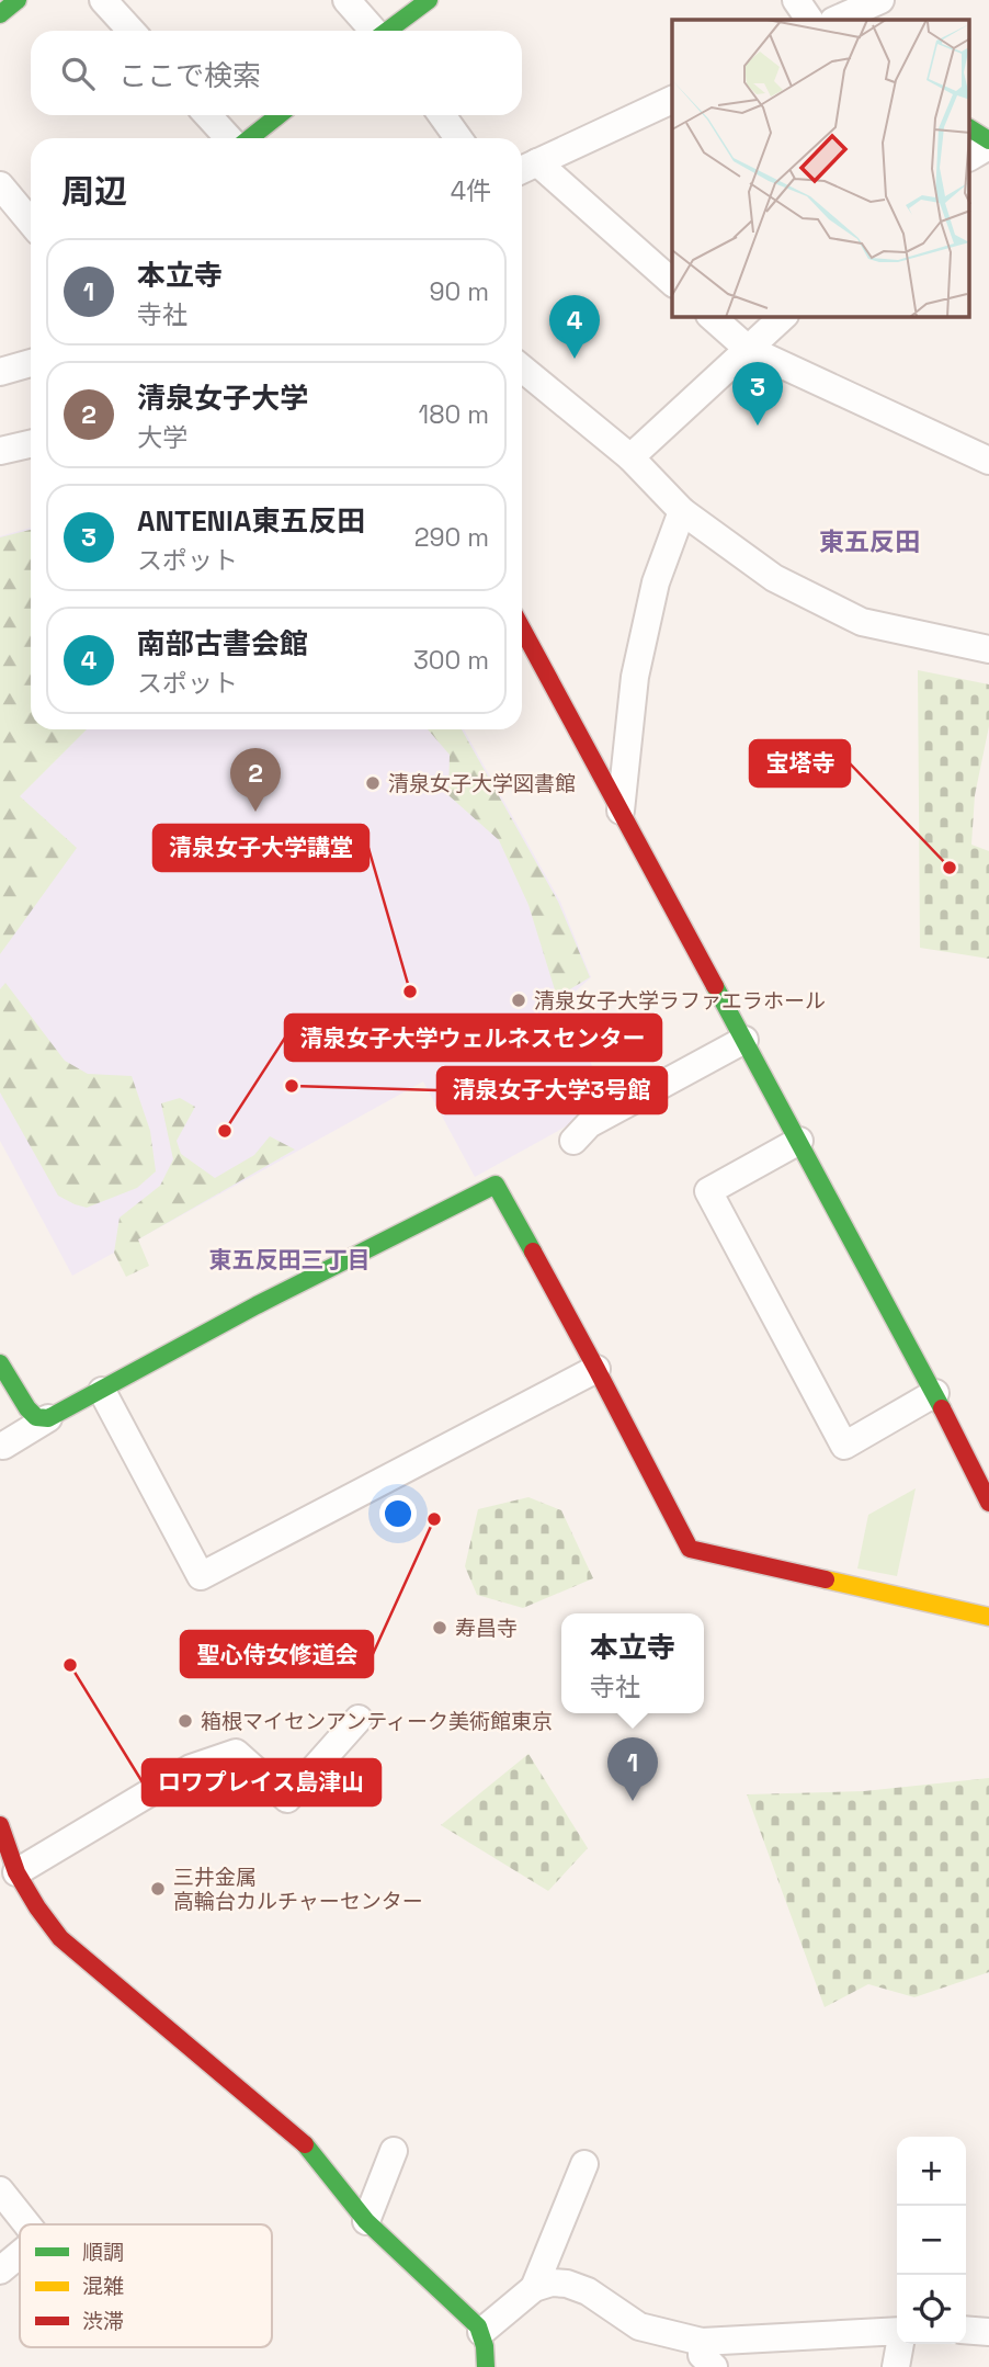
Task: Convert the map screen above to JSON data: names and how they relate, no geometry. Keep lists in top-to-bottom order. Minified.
{"districts":["東五反田","東五反田三丁目"],"places":["清泉女子大学図書館","宝塔寺","清泉女子大学講堂","清泉女子大学ラファエラホール","清泉女子大学3号館","清泉女子大学ウェルネスセンター","聖心侍女修道会","寿昌寺","ロワプレイス島津山","箱根マイセンアンティーク美術館東京","三井金属 高輪台カルチャーセンター"],"legend":["順調","混雑","渋滞"],"page":{"search":"ここで検索","heading":["周辺","4件"],"list":[{"mark":"1","name":"本立寺","note":"寺社","value":"90 m"},{"mark":"2","name":"清泉女子大学","note":"大学","value":"180 m"},{"mark":"3","name":"ANTENIA東五反田","note":"スポット","value":"290 m"},{"mark":"4","name":"南部古書会館","note":"スポット","value":"300 m"}],"pins":["4","3","2","1"],"popup":["本立寺","寺社"],"map_buttons":["+","−"]}}
